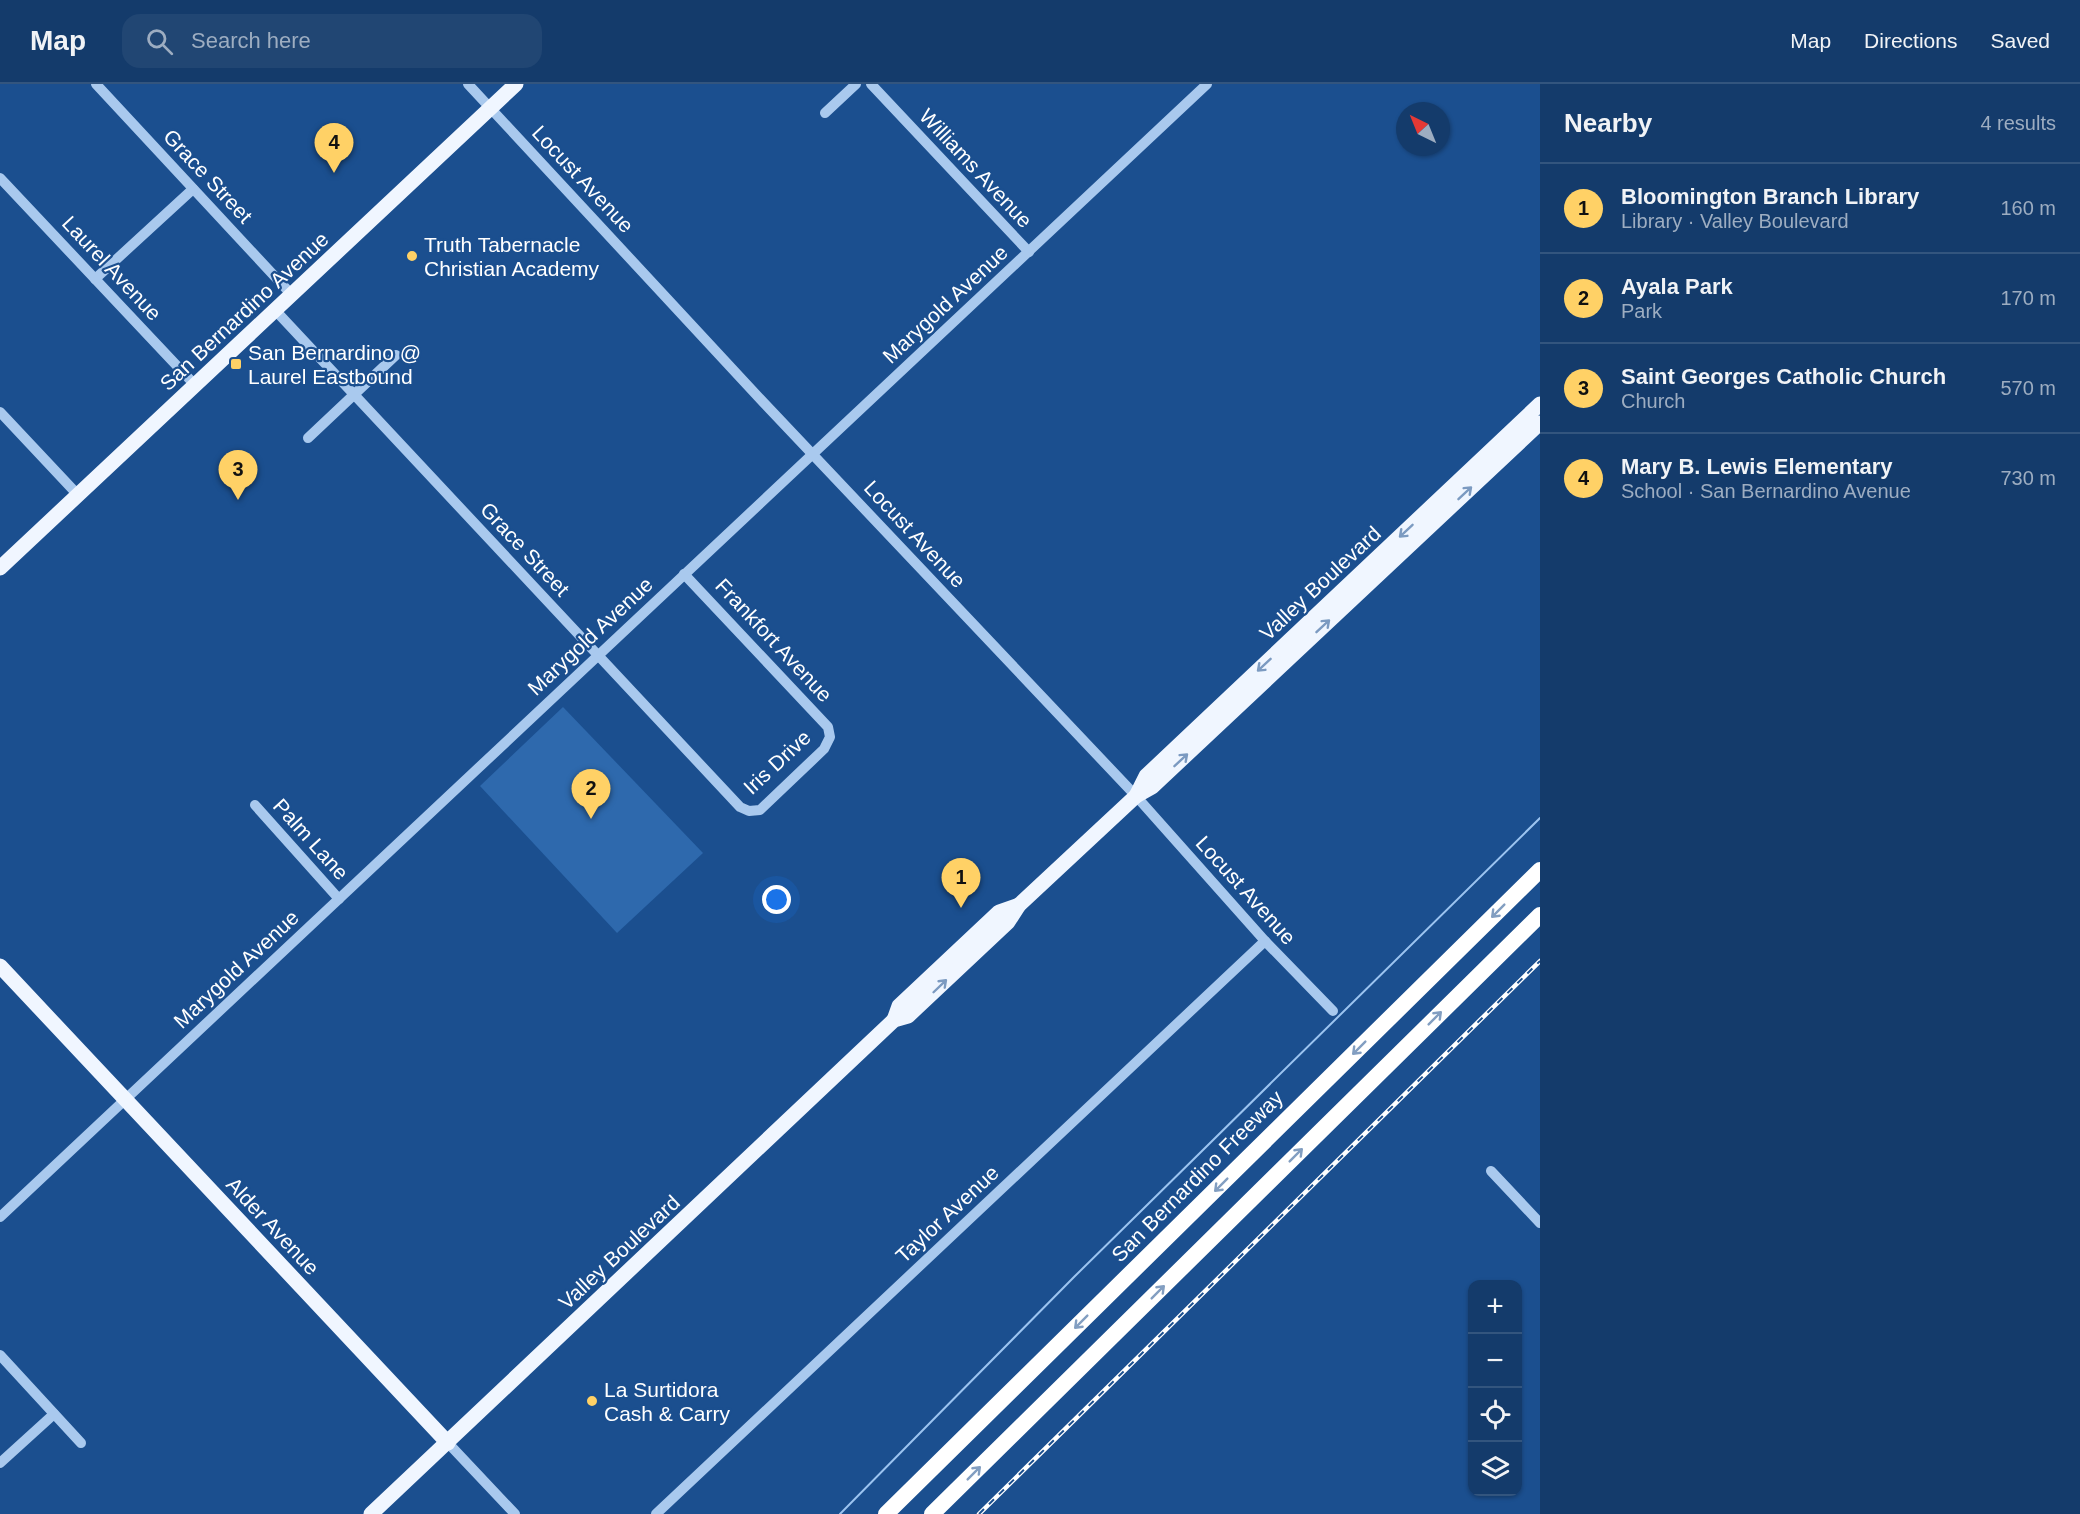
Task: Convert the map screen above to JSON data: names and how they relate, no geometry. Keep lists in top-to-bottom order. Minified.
{"streets":{"highway":["San Bernardino Freeway"],"main road":["San Bernardino Avenue","Valley Boulevard","Alder Avenue"],"street":["Williams Avenue","Grace Street","Locust Avenue","Laurel Avenue","Marygold Avenue","Frankfort Avenue","Iris Drive","Palm Lane","Taylor Avenue"]},"crossings":[["Williams Avenue","Marygold Avenue"],["Grace Street","Marygold Avenue"],["Grace Street","San Bernardino Avenue"],["Grace Street","Iris Drive"],["Locust Avenue","Marygold Avenue"],["Locust Avenue","San Bernardino Avenue"],["Locust Avenue","Valley Boulevard"],["Locust Avenue","Taylor Avenue"],["Laurel Avenue","San Bernardino Avenue"],["Marygold Avenue","Frankfort Avenue"],["Marygold Avenue","Palm Lane"],["Marygold Avenue","Alder Avenue"],["Valley Boulevard","Alder Avenue"],["Frankfort Avenue","Iris Drive"]],"places":{"other":["Truth Tabernacle Christian Academy","La Surtidora Cash & Carry"],"transit":["San Bernardino @ Laurel Eastbound"]},"north":"top left","page":{"header":"Map","search":"Search here","nav":["Map","Directions","Saved"],"heading":["Nearby","4 results"],"pins":["4","3","2","1"],"list":[{"mark":"1","name":"Bloomington Branch Library","note":"Library · Valley Boulevard","value":"160 m"},{"mark":"2","name":"Ayala Park","note":"Park","value":"170 m"},{"mark":"3","name":"Saint Georges Catholic Church","note":"Church","value":"570 m"},{"mark":"4","name":"Mary B. Lewis Elementary","note":"School · San Bernardino Avenue","value":"730 m"}],"map_buttons":["+","−"]}}
